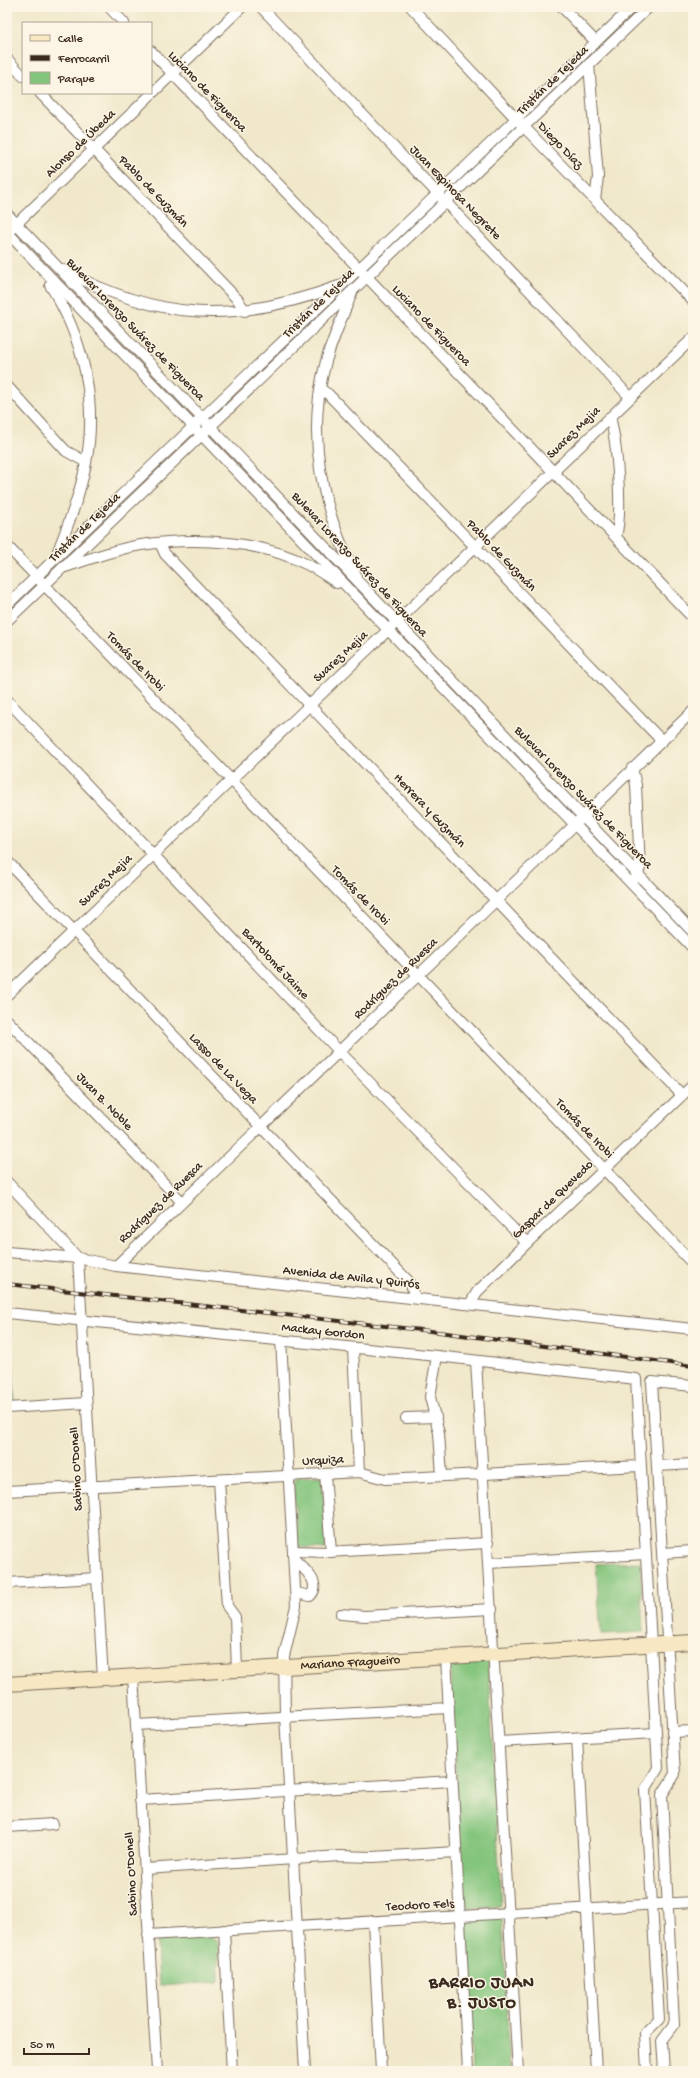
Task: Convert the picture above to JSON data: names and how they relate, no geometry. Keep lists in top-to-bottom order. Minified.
{"streets":{"main road":["Mariano Fragueiro"],"street":["Tristán de Tejeda","Luciano de Figueroa","Alonso de Úbeda","Diego Díaz","Pablo de Guzmán","Juan Espinosa Negrete","Bulevar Lorenzo Suárez de Figueroa","Suarez Mejia","Tomás de Irobi","Herrera y Guzmán","Bartolomé Jaime","Rodríguez de Ruesca","Lasso de La Vega","Juan B. Noble","Gaspar de Quevedo","Avenida de Avila y Quirós","Mackay Gordon","Urquiza","Sabino O'Donell","Teodoro Fels"]},"crossings":[["Tristán de Tejeda","Luciano de Figueroa"],["Tristán de Tejeda","Diego Díaz"],["Tristán de Tejeda","Juan Espinosa Negrete"],["Tristán de Tejeda","Bulevar Lorenzo Suárez de Figueroa"],["Tristán de Tejeda","Tomás de Irobi"],["Luciano de Figueroa","Alonso de Úbeda"],["Luciano de Figueroa","Suarez Mejia"],["Alonso de Úbeda","Pablo de Guzmán"],["Alonso de Úbeda","Bulevar Lorenzo Suárez de Figueroa"],["Pablo de Guzmán","Suarez Mejia"],["Pablo de Guzmán","Rodríguez de Ruesca"],["Juan Espinosa Negrete","Suarez Mejia"],["Bulevar Lorenzo Suárez de Figueroa","Suarez Mejia"],["Bulevar Lorenzo Suárez de Figueroa","Rodríguez de Ruesca"],["Suarez Mejia","Tomás de Irobi"],["Suarez Mejia","Herrera y Guzmán"],["Suarez Mejia","Bartolomé Jaime"],["Suarez Mejia","Lasso de La Vega"],["Tomás de Irobi","Rodríguez de Ruesca"],["Tomás de Irobi","Gaspar de Quevedo"],["Herrera y Guzmán","Rodríguez de Ruesca"],["Herrera y Guzmán","Gaspar de Quevedo"],["Bartolomé Jaime","Rodríguez de Ruesca"],["Bartolomé Jaime","Gaspar de Quevedo"],["Rodríguez de Ruesca","Lasso de La Vega"],["Rodríguez de Ruesca","Juan B. Noble"],["Rodríguez de Ruesca","Avenida de Avila y Quirós"],["Lasso de La Vega","Avenida de Avila y Quirós"],["Gaspar de Quevedo","Avenida de Avila y Quirós"],["Avenida de Avila y Quirós","Sabino O'Donell"],["Mackay Gordon","Urquiza"],["Mackay Gordon","Sabino O'Donell"],["Urquiza","Sabino O'Donell"],["Sabino O'Donell","Mariano Fragueiro"],["Sabino O'Donell","Teodoro Fels"]],"districts":["BARRIO JUAN B. JUSTO"],"legend":["Calle","Ferrocarril","Parque"],"scale_bar":"50 m"}
